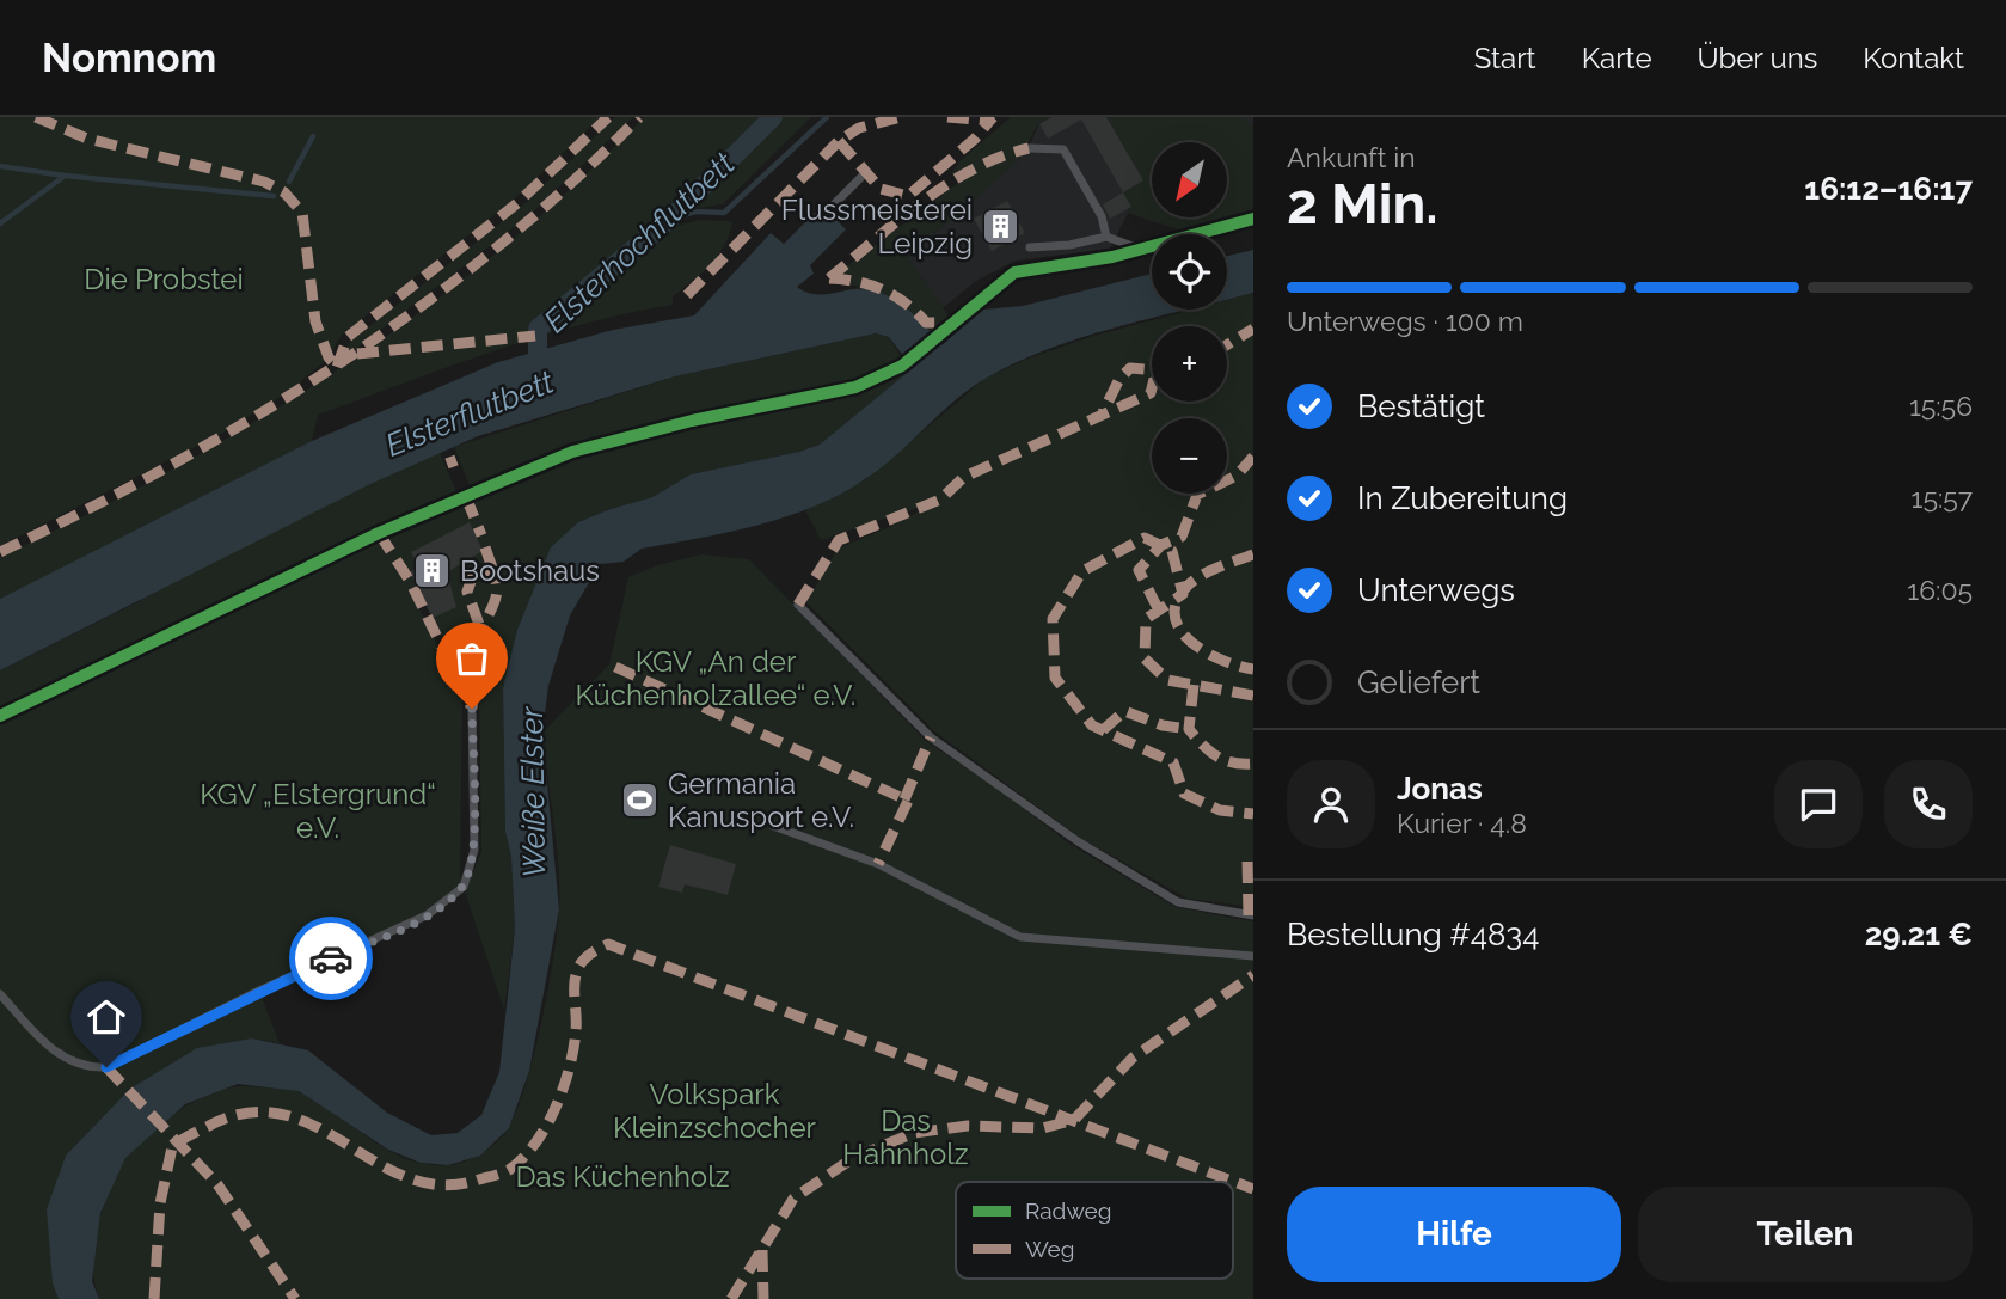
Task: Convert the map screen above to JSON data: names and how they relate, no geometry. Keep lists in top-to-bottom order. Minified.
{"water":["Elsterhochflutbett","Elsterflutbett","Weiße Elster"],"parks":["Die Probstei","KGV „An der Küchenholzallee“ e.V.","KGV „Elstergrund“ e.V.","Volkspark Kleinzschocher","Das Hahnholz","Das Küchenholz"],"places":{"building":["Flussmeisterei Leipzig","Bootshaus"],"sports":["Germania Kanusport e.V."]},"legend":["Radweg","Weg"],"north":"bottom left","page":{"header":"Nomnom","nav":["Start","Karte","Über uns","Kontakt"],"heading":["2 Min.","Ankunft in","16:12–16:17"],"panel":["Jonas","Kurier · 4.8","Bestellung #4834","29.21 €"],"map_buttons":["+","−"],"bar":"Unterwegs · 100 m","list":[["Bestätigt","15:56"],["In Zubereitung","15:57"],["Unterwegs","16:05"],"Geliefert"],"buttons":["Hilfe","Teilen"]}}
